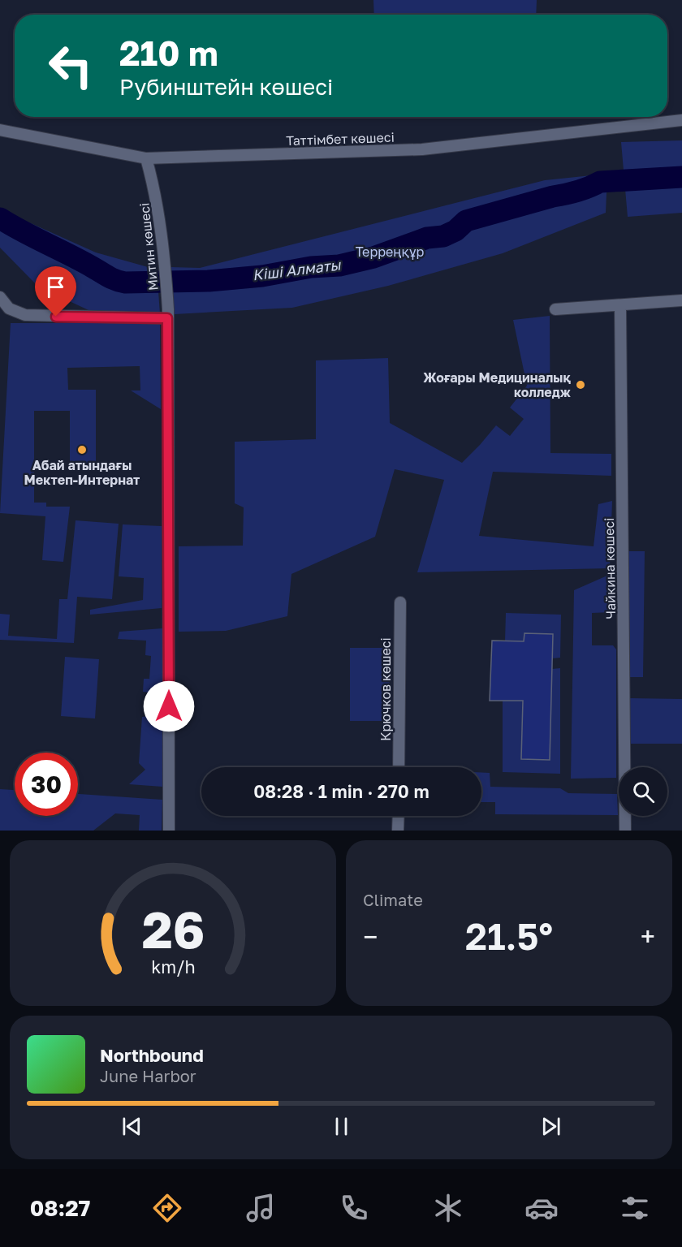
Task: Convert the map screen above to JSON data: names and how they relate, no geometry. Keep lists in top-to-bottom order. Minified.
{"streets":{"street":["Таттімбет көшесі","Митин көшесі","Чайкина көшесі","Крючков көшесі"]},"crossings":[["Таттімбет көшесі","Митин көшесі"]],"water":["Кіші Алматы"],"parks":["Терреңқұр"],"places":["Жоғары Медициналық колледж","Абай атындағы Мектеп-Интернат"],"page":{"turn":["210 m","Рубинштейн көшесі"],"limit":"30","trip":"08:28 · 1 min · 270 m","tile":"Climate","heat":["−","21.5°","+"],"song":["Northbound","June Harbor"],"tabs":"08:27","gauge":["26","km/h"]}}
